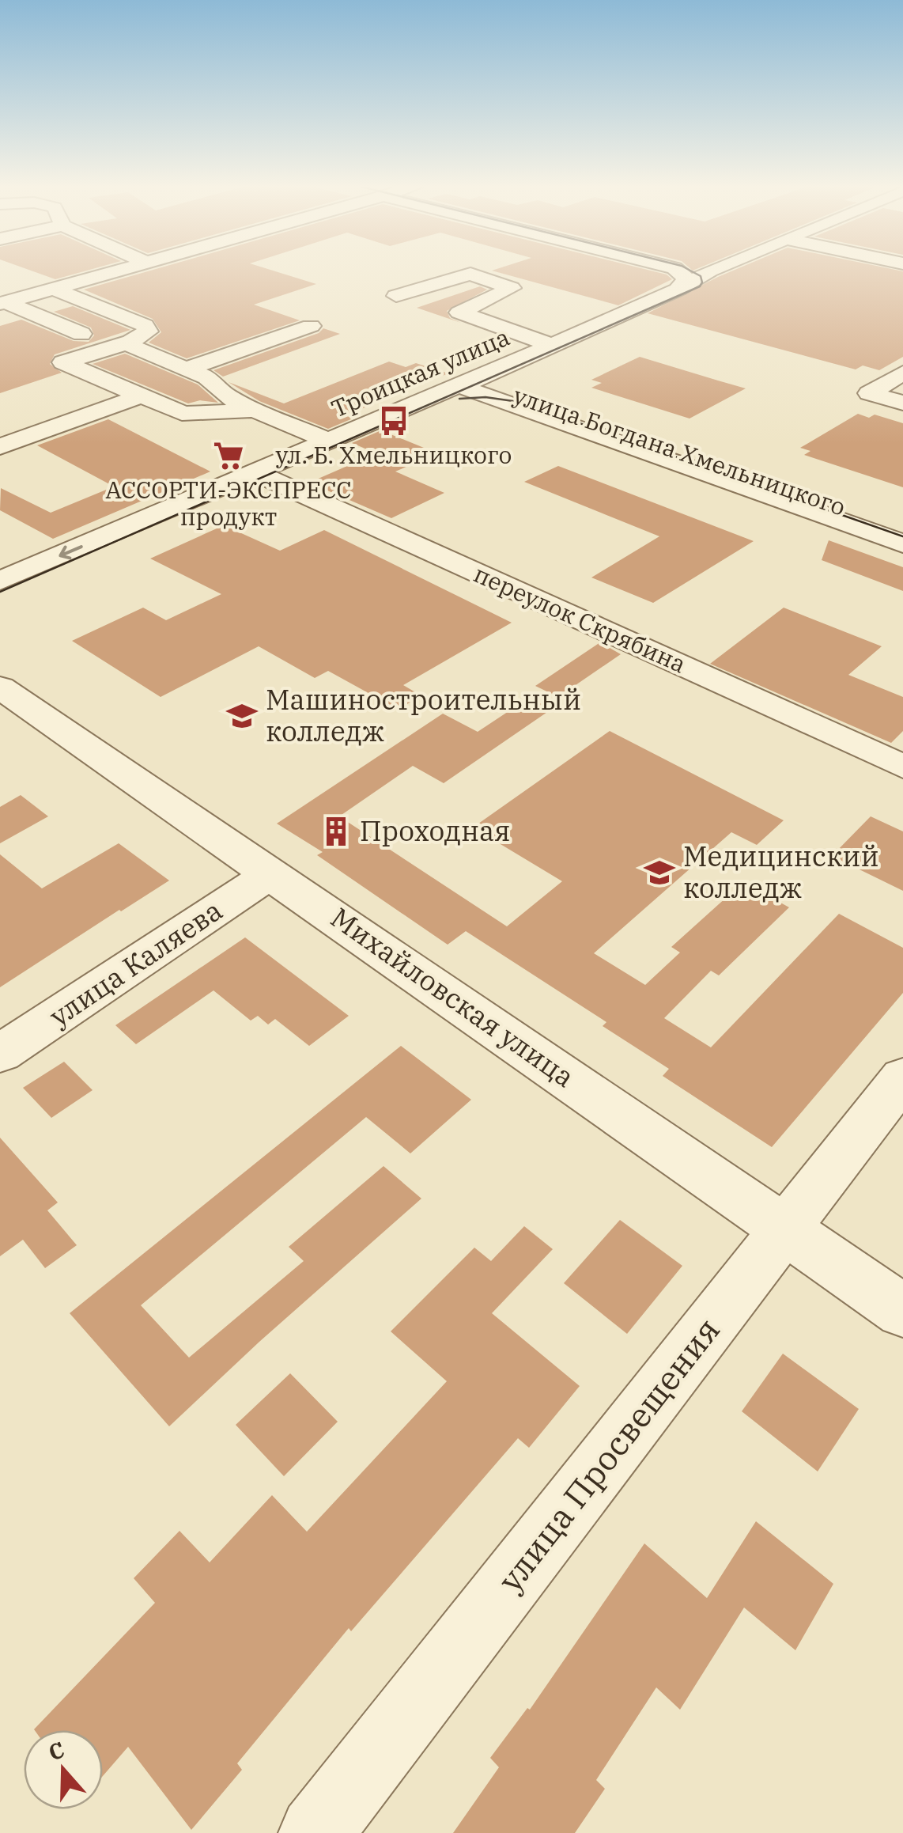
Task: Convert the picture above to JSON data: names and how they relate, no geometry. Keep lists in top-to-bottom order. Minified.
{"streets":{"street":["Троицкая улица","улица Богдана Хмельницкого","переулок Скрябина","улица Каляева","Михайловская улица","улица Просвещения"]},"crossings":[["Троицкая улица","улица Богдана Хмельницкого"],["Троицкая улица","переулок Скрябина"],["улица Каляева","Михайловская улица"],["Михайловская улица","улица Просвещения"]],"places":{"bus stop":["ул. Б. Хмельницкого"],"supermarket":["АССОРТИ-ЭКСПРЕСС продукт"],"school or university":["Машиностроительный колледж","Медицинский колледж"],"building":["Проходная"]},"north":"top"}
